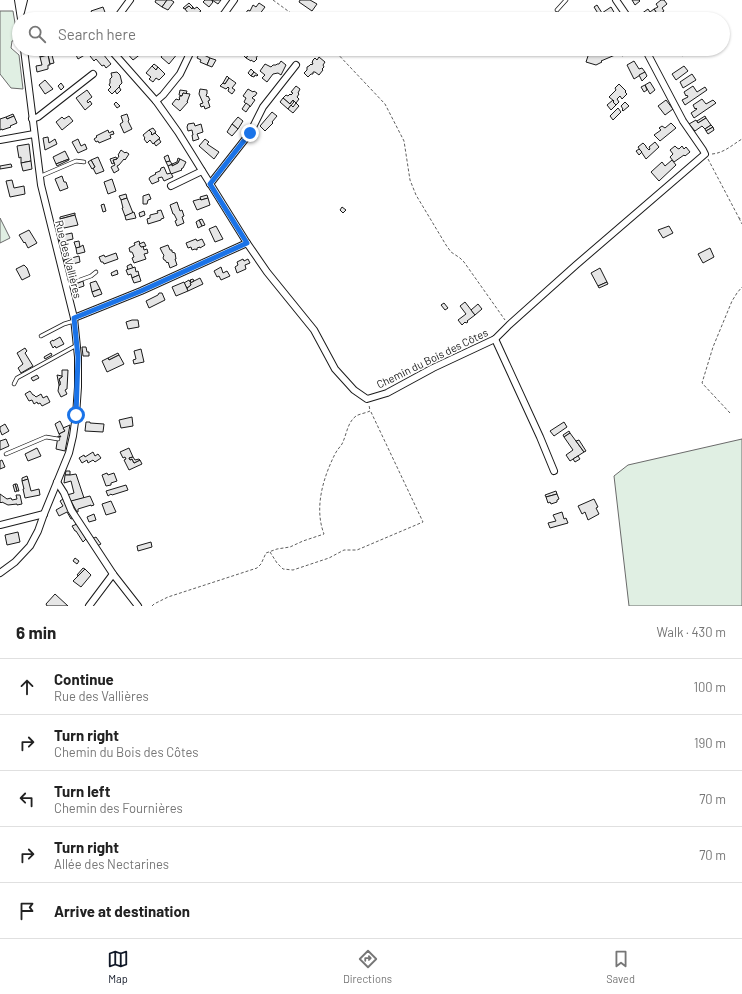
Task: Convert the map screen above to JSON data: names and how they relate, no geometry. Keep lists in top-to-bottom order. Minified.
{"streets":{"street":["Rue des Vallières","Chemin du Bois des Côtes"]},"page":{"search":"Search here","heading":["6 min","Walk · 430 m"],"list":[["Continue","Rue des Vallières","100 m"],["Turn right","Chemin du Bois des Côtes","190 m"],["Turn left","Chemin des Fournières","70 m"],["Turn right","Allée des Nectarines","70 m"],"Arrive at destination"],"nav":["Map","Directions","Saved"]}}
